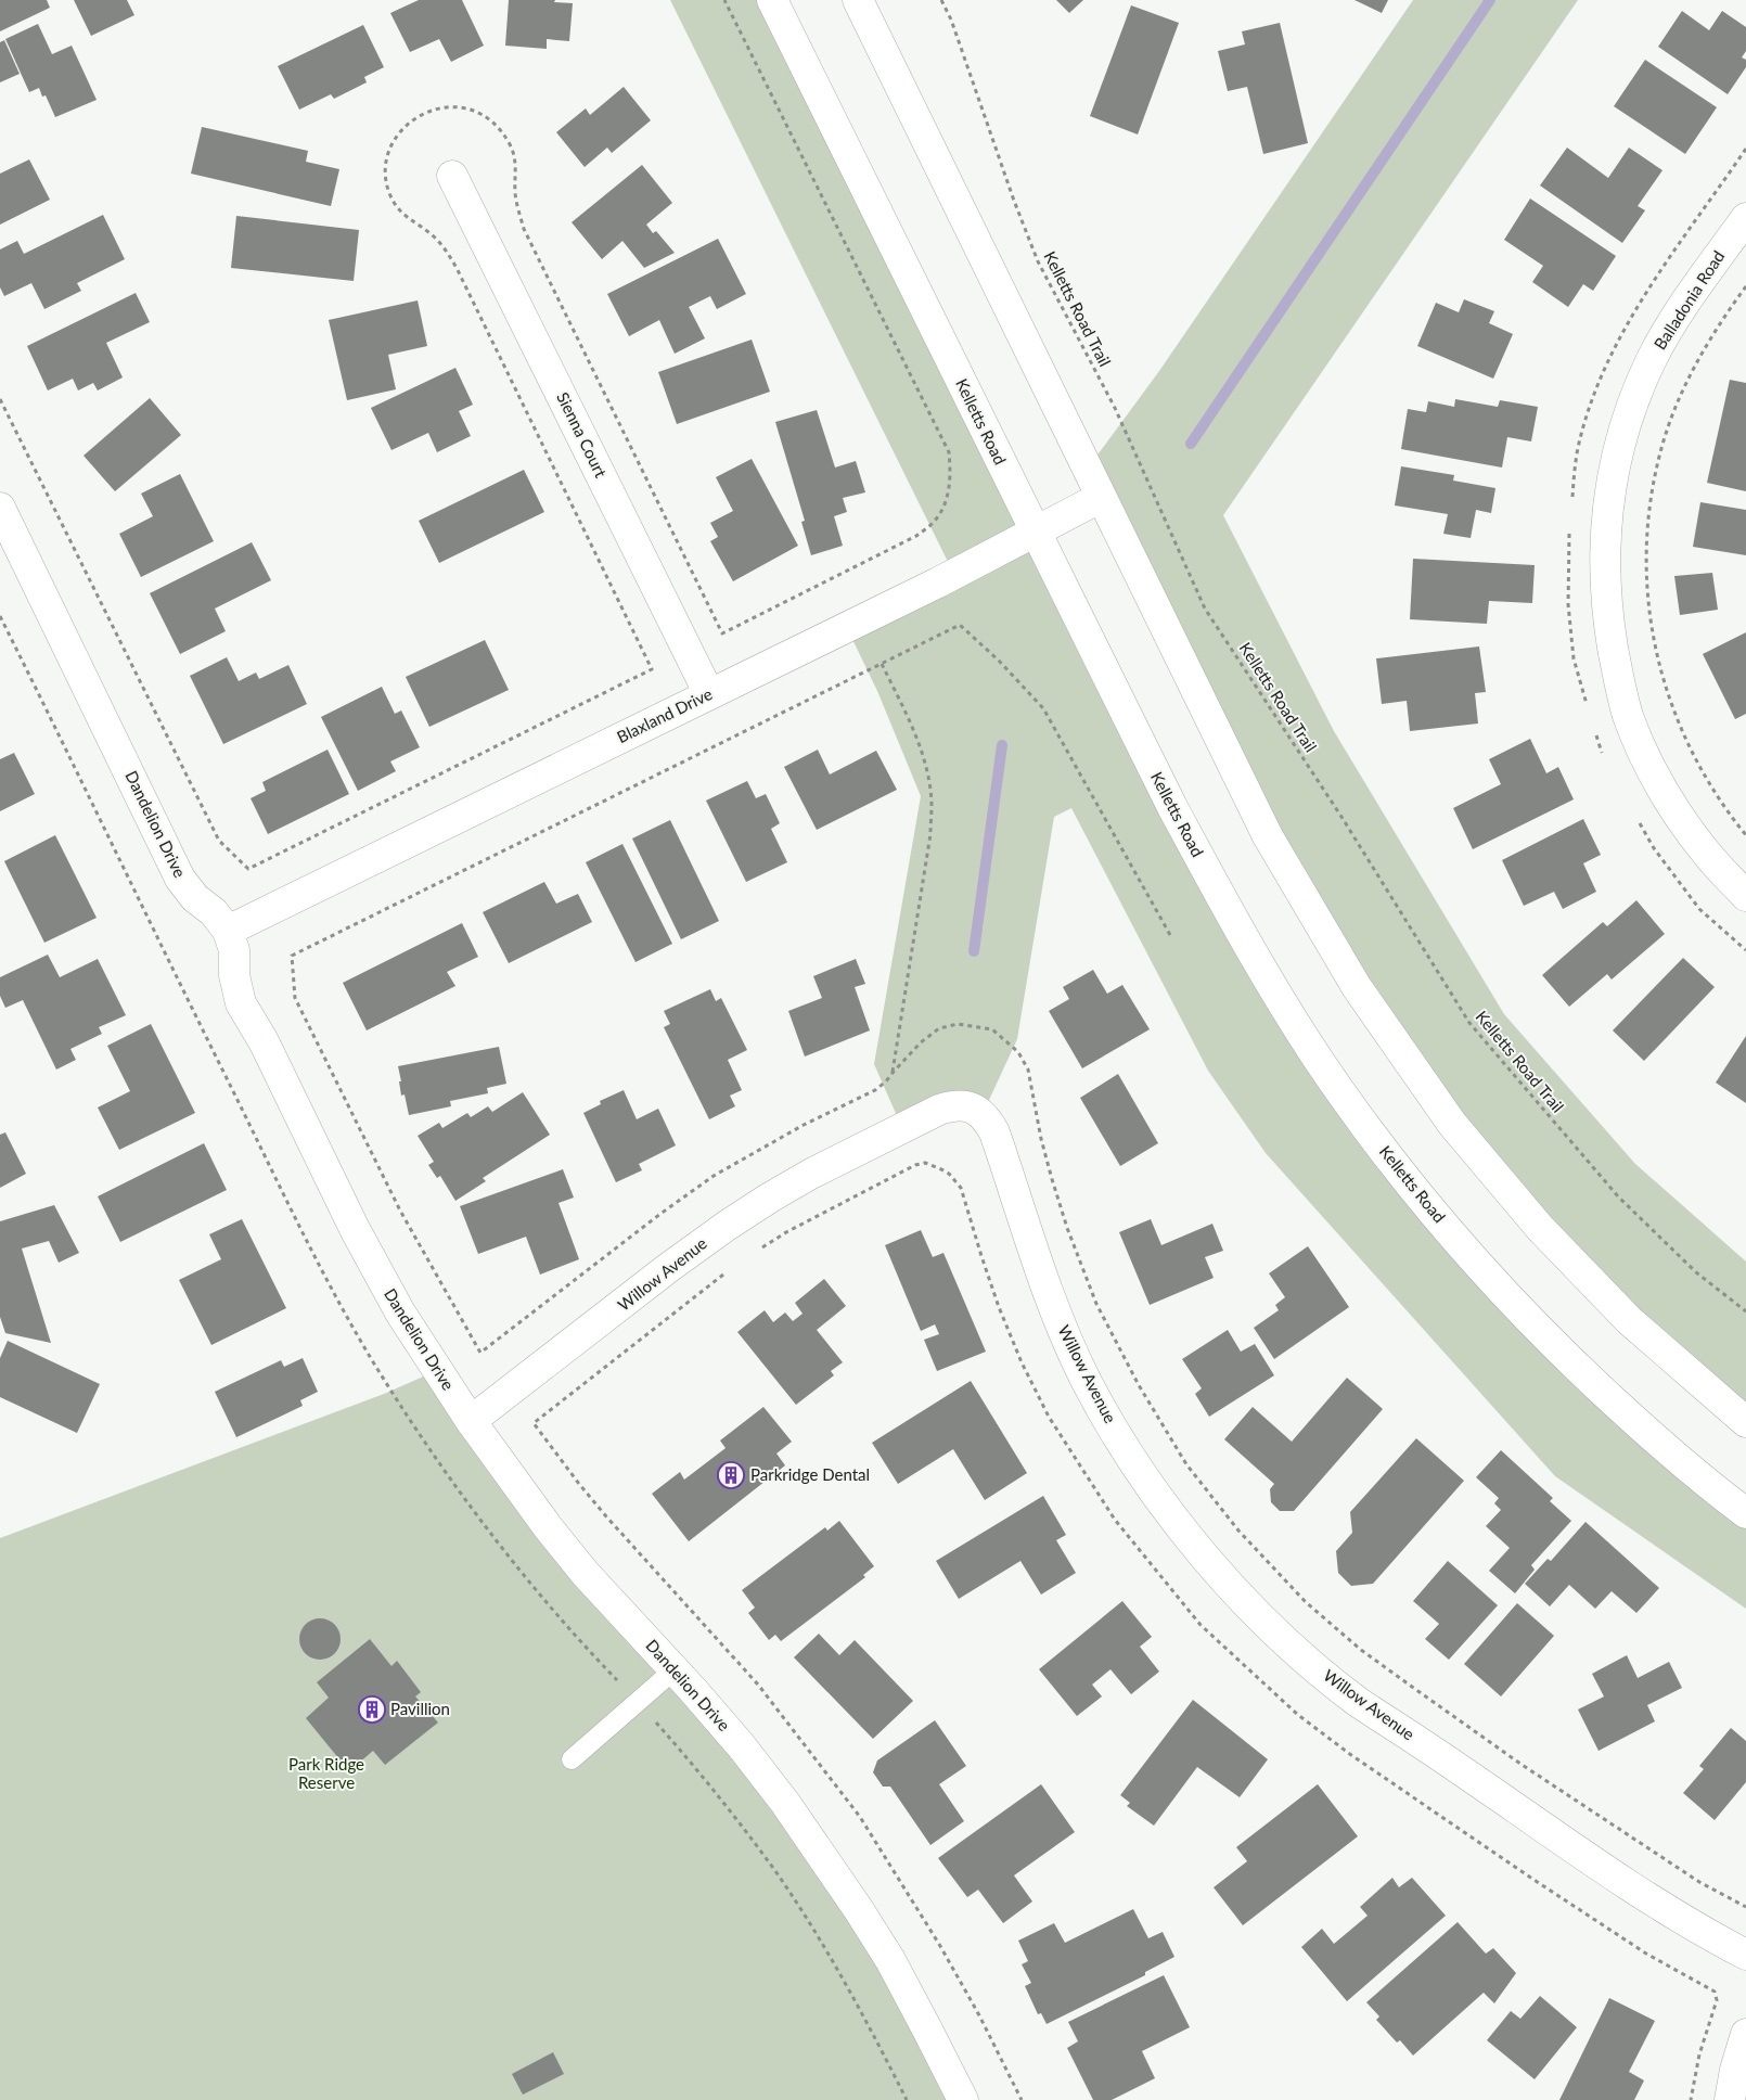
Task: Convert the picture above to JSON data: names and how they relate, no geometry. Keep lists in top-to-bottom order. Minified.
{"streets":{"street":["Balladonia Road","Kelletts Road","Sienna Court","Blaxland Drive","Dandelion Drive","Willow Avenue"],"path":["Kelletts Road Trail"]},"crossings":[["Kelletts Road","Blaxland Drive"],["Sienna Court","Blaxland Drive"],["Blaxland Drive","Dandelion Drive"],["Dandelion Drive","Willow Avenue"]],"parks":["Park Ridge Reserve"],"places":{"building":["Parkridge Dental","Pavillion"]}}
